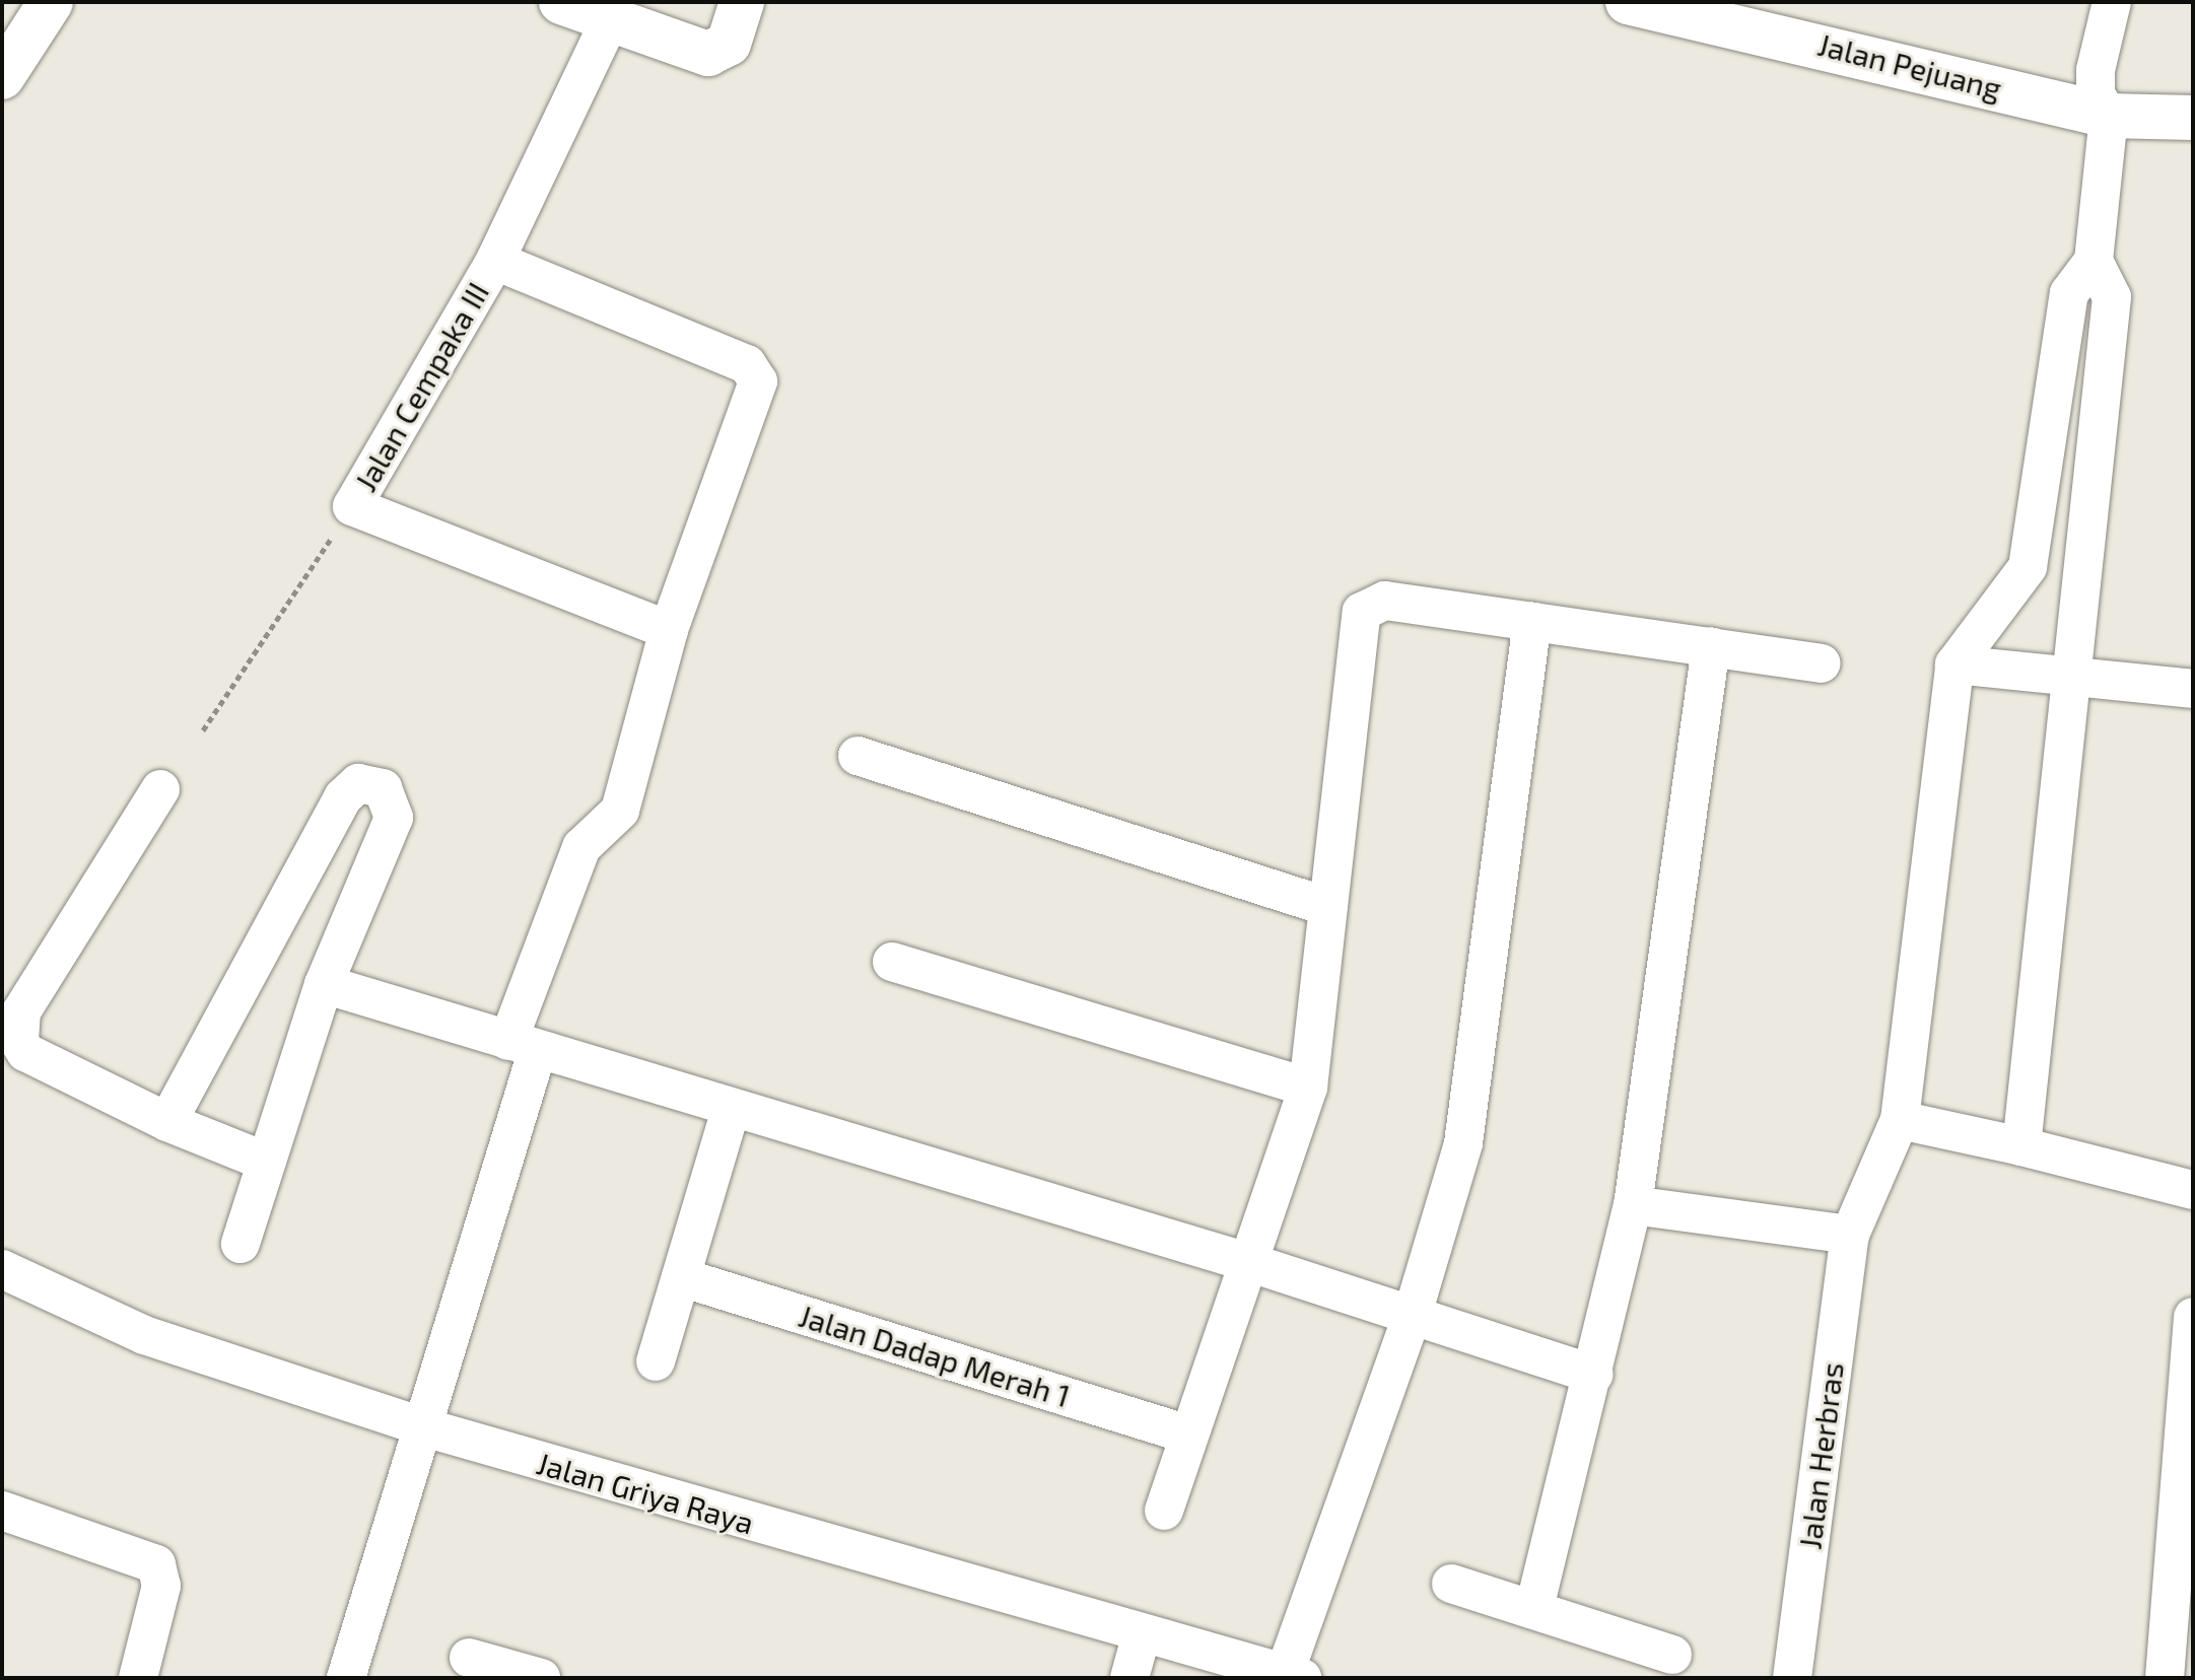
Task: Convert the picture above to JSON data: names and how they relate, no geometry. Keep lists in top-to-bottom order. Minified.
{"streets":{"street":["Jalan Pejuang","Jalan Cempaka III","Jalan Dadap Merah 1","Jalan Herbras","Jalan Griya Raya"]}}
